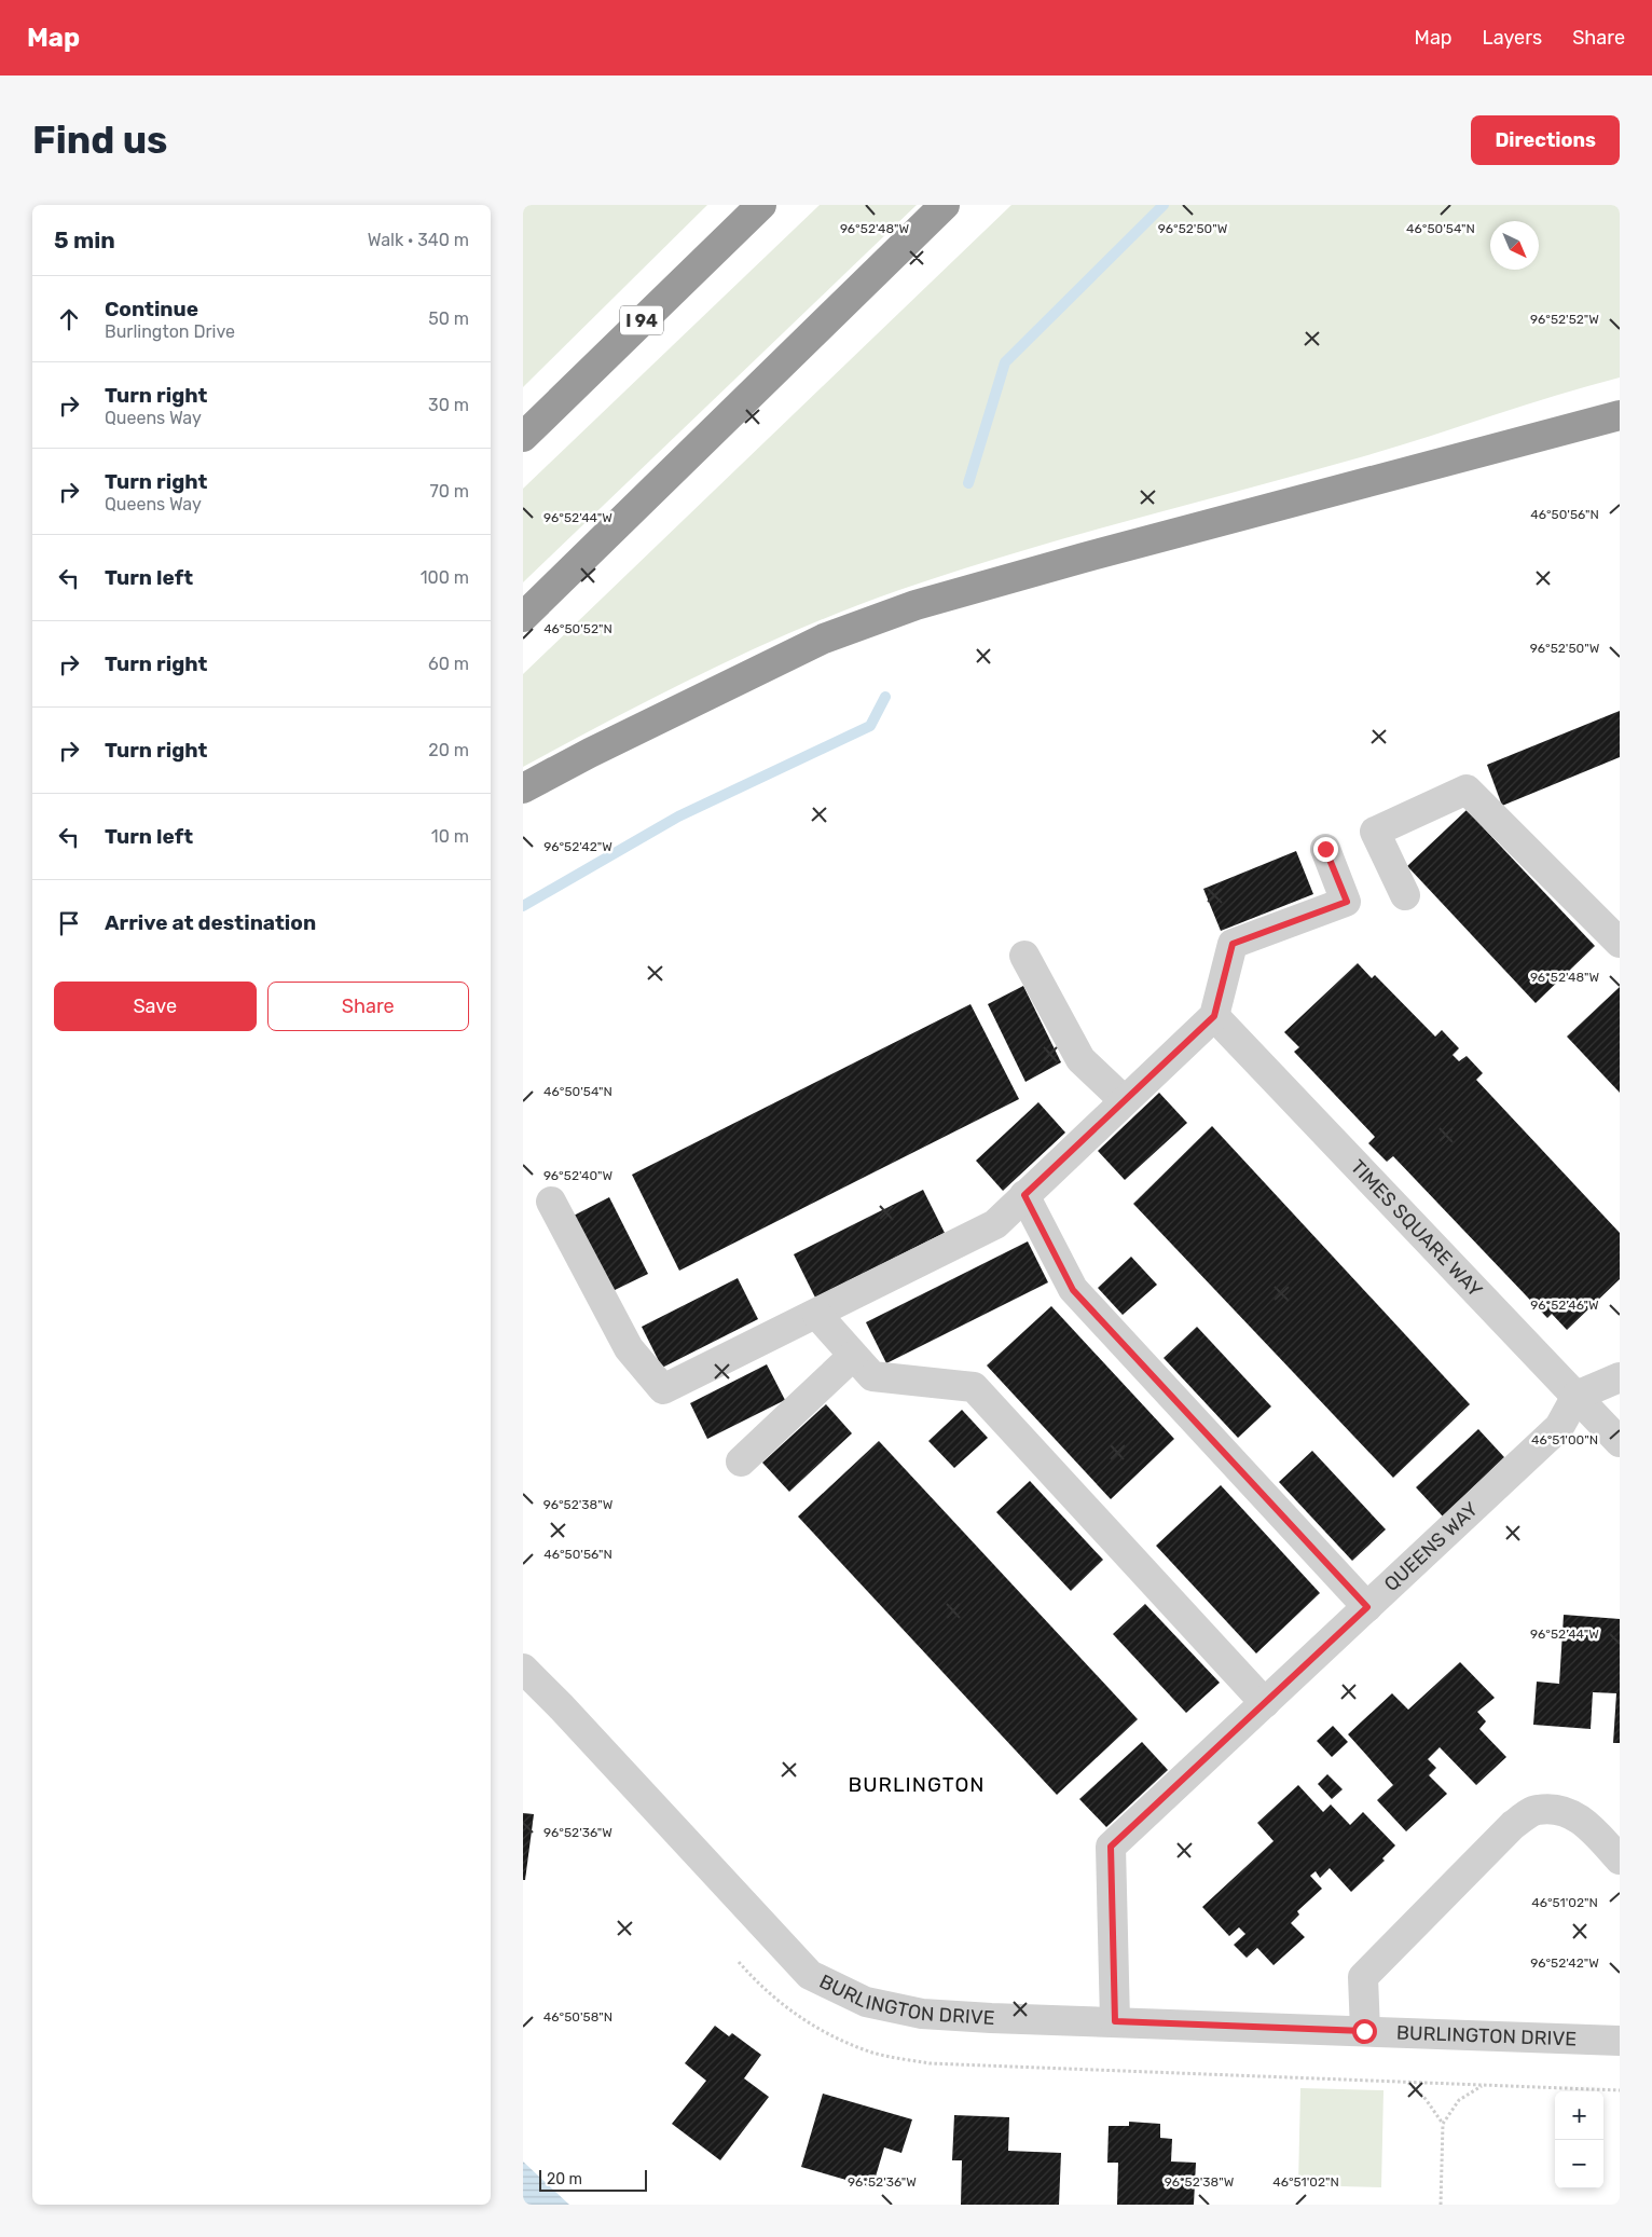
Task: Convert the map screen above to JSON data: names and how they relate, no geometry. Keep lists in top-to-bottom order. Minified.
{"streets":{"highway":["I 94"],"street":["TIMES SQUARE WAY","QUEENS WAY","BURLINGTON DRIVE"]},"crossings":[["TIMES SQUARE WAY","QUEENS WAY"],["QUEENS WAY","BURLINGTON DRIVE"]],"districts":["BURLINGTON"],"scale_bar":"20 m","north":"bottom right","page":{"header":"Map","nav":["Map","Layers","Share"],"buttons":["Directions",["Save","Share"]],"title":"Find us","heading":["5 min","Walk · 340 m"],"list":[["Continue","Burlington Drive","50 m"],["Turn right","Queens Way","30 m"],["Turn right","Queens Way","70 m"],["Turn left","100 m"],["Turn right","60 m"],["Turn right","20 m"],["Turn left","10 m"],"Arrive at destination"],"map_buttons":["+","−"],"scale":"20 m"},"coordinates":["46°50'54\"N","96°52'48\"W","96°52'50\"W","96°52'52\"W","46°50'56\"N","96°52'44\"W","46°50'52\"N","96°52'42\"W","96°52'40\"W","96°52'46\"W","46°51'00\"N","96°52'38\"W","96°52'36\"W","46°51'02\"N","46°50'58\"N"]}
